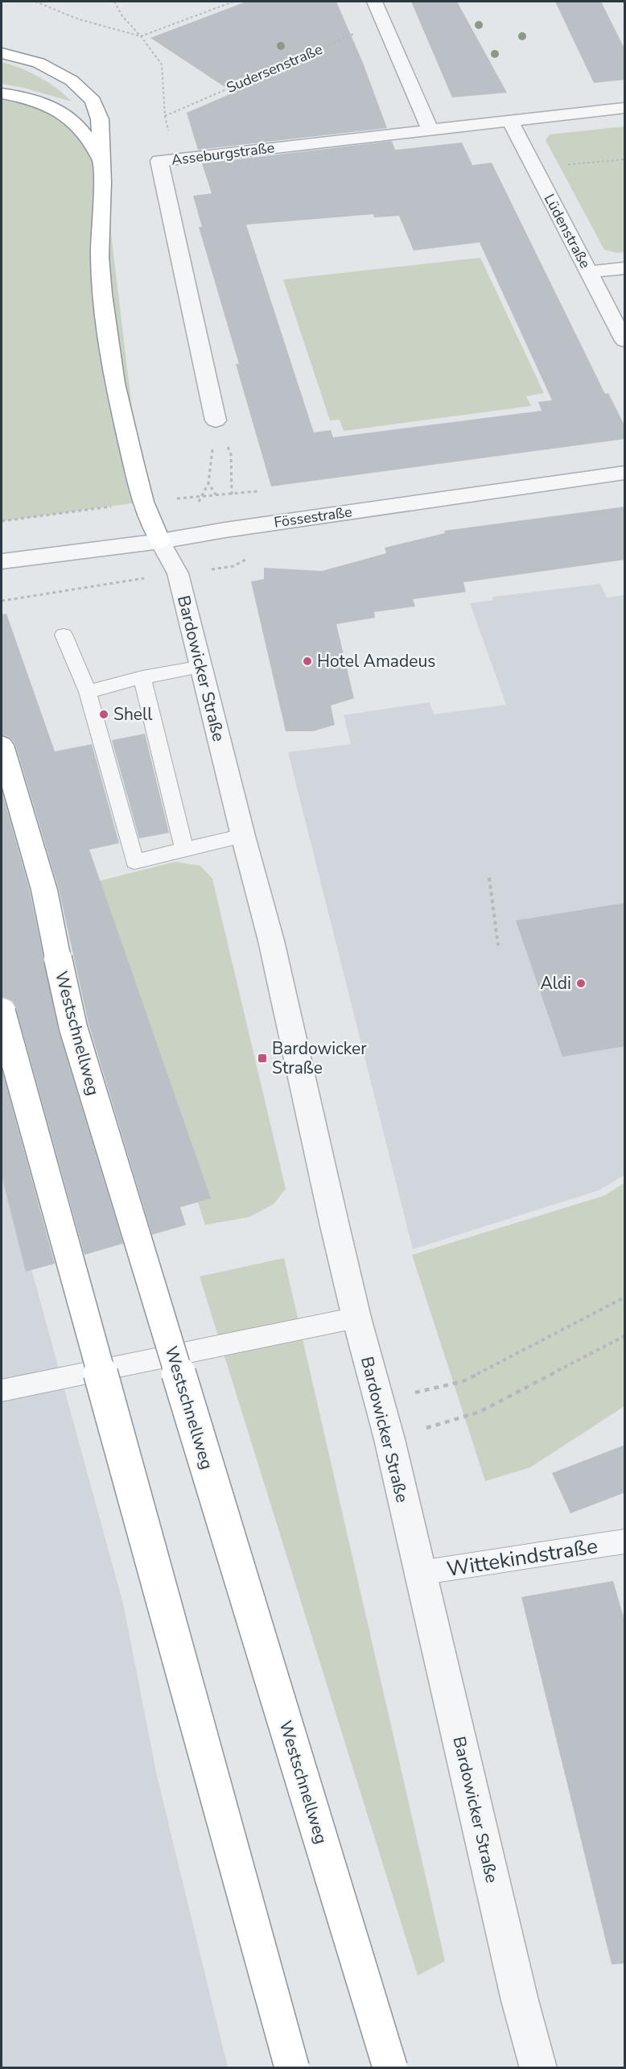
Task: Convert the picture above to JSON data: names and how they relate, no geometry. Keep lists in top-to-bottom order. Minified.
{"streets":{"highway":["Westschnellweg"],"street":["Asseburgstraße","Lüdenstraße","Fössestraße","Bardowicker Straße"],"lane":["Wittekindstraße"],"path":["Sudersenstraße"]},"crossings":[["Asseburgstraße","Lüdenstraße"],["Fössestraße","Bardowicker Straße"],["Bardowicker Straße","Wittekindstraße"]],"places":{"other":["Hotel Amadeus","Shell","Aldi"],"transit":["Bardowicker Straße"]}}
